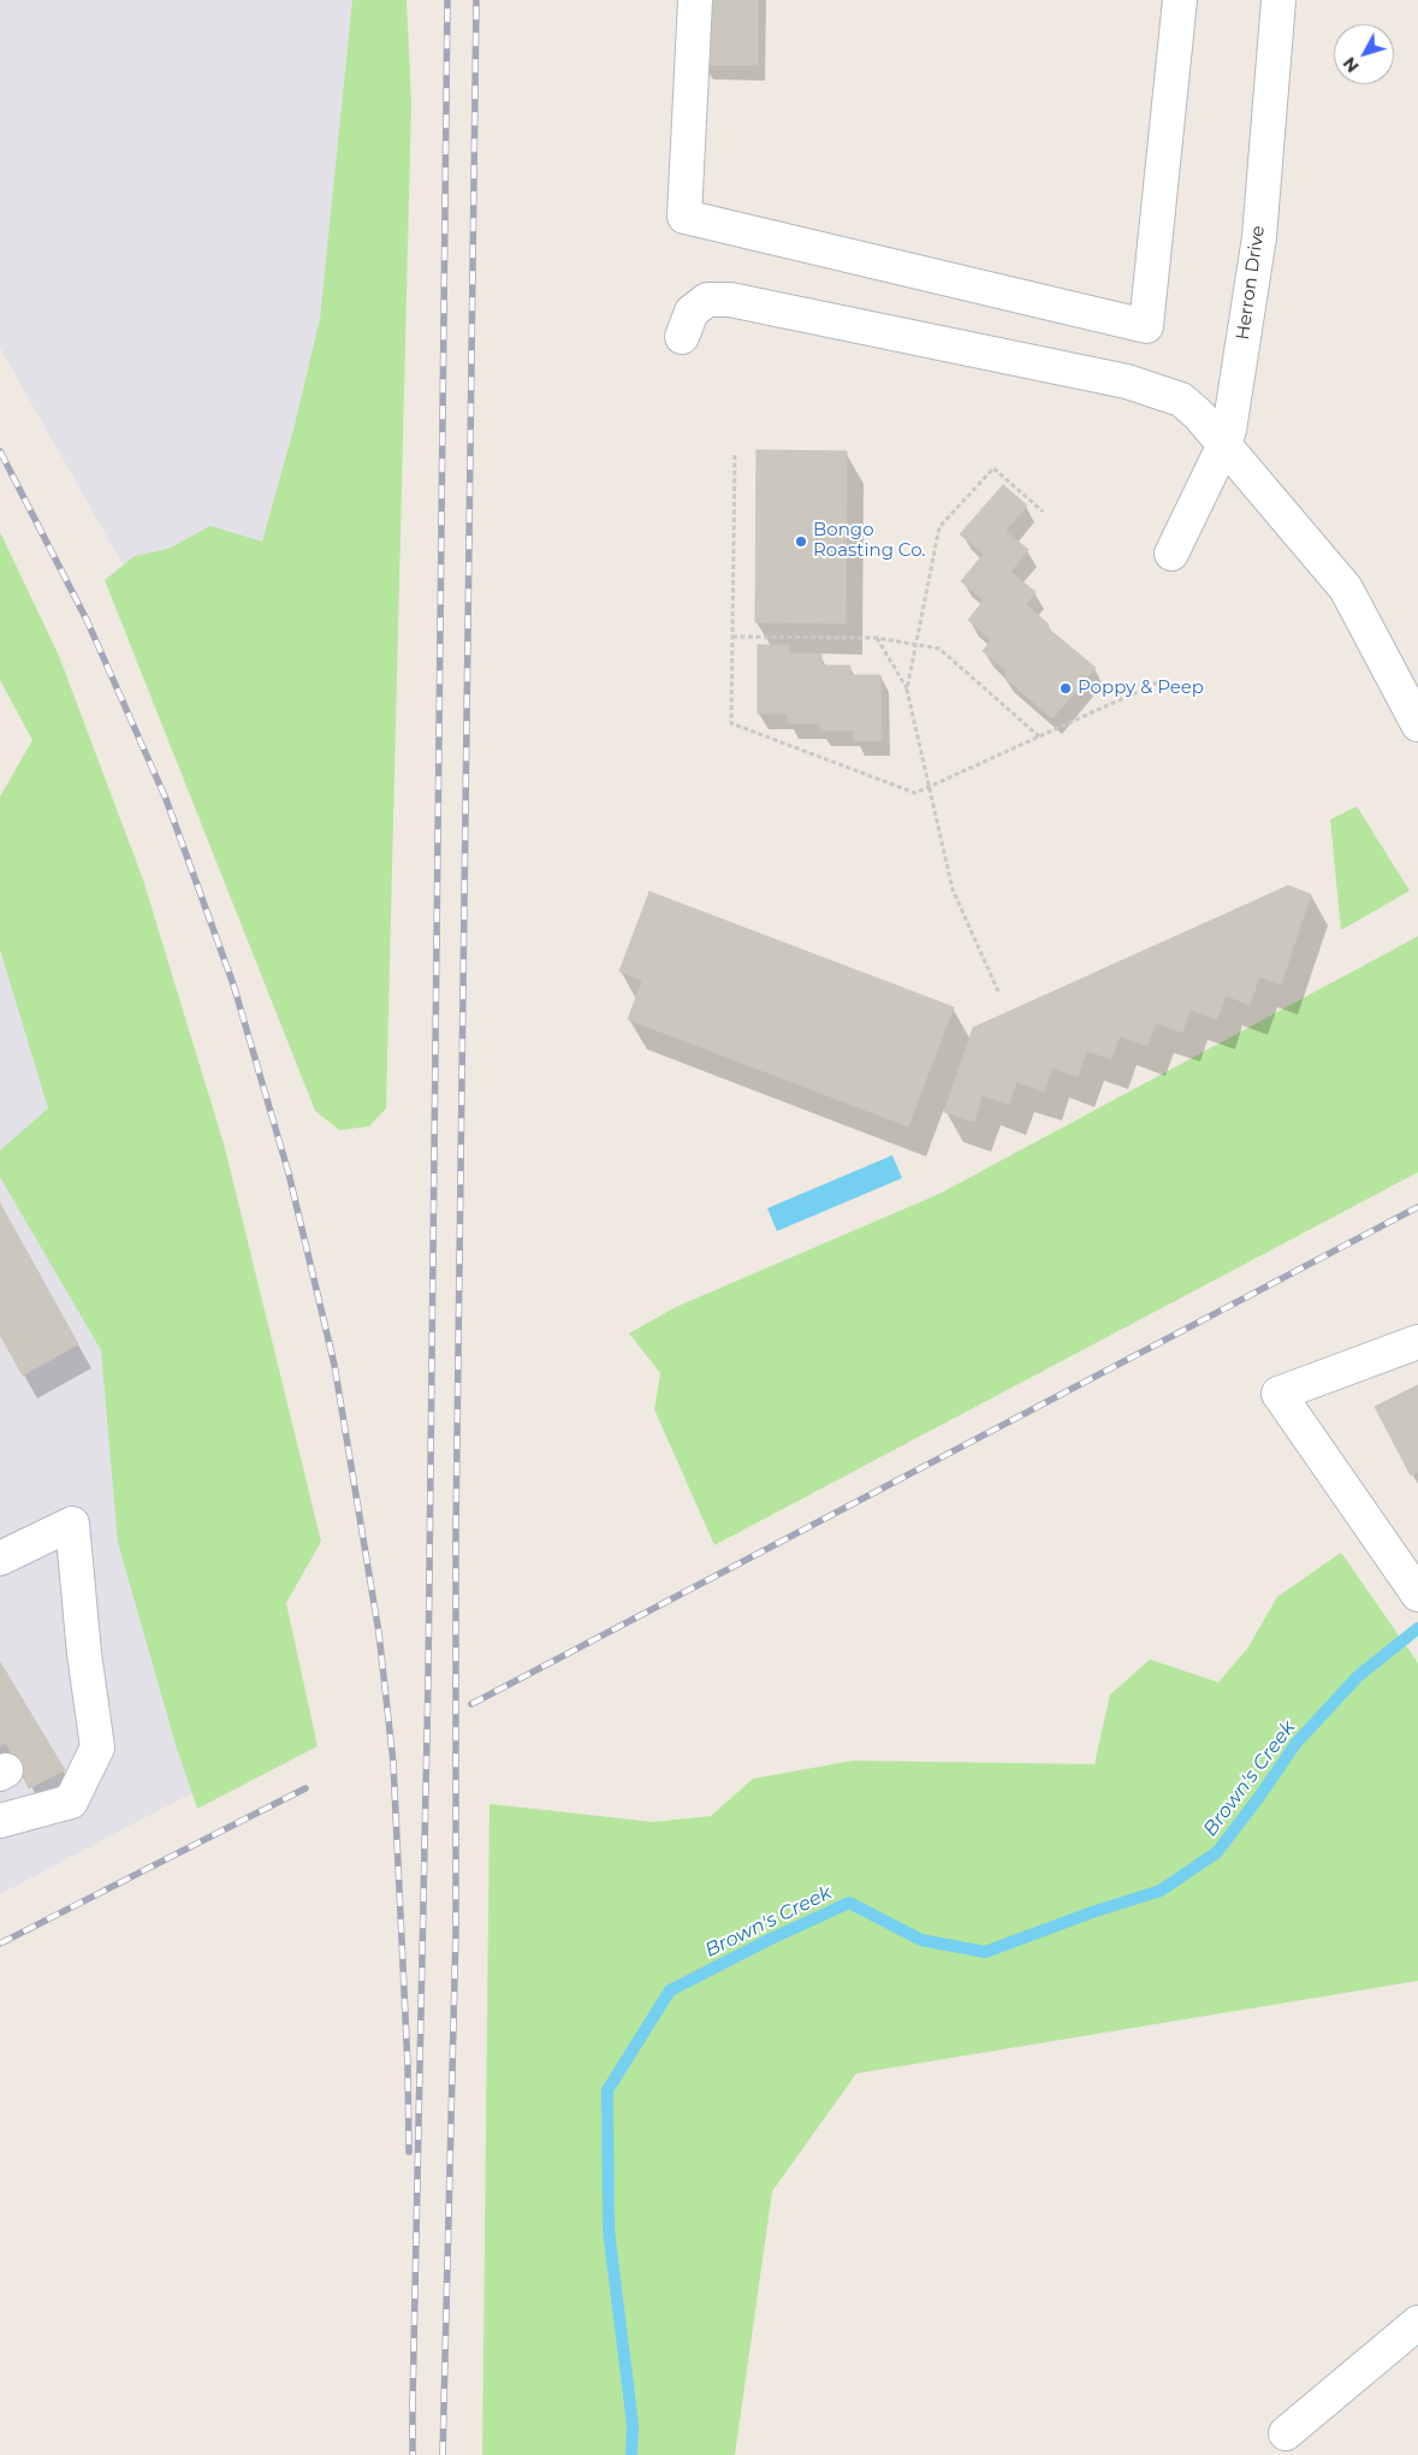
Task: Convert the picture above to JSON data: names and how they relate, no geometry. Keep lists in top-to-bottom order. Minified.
{"streets":{"street":["Herron Drive"]},"water":["Brown's Creek"],"places":["Bongo Roasting Co.","Poppy & Peep"],"north":"bottom left"}
